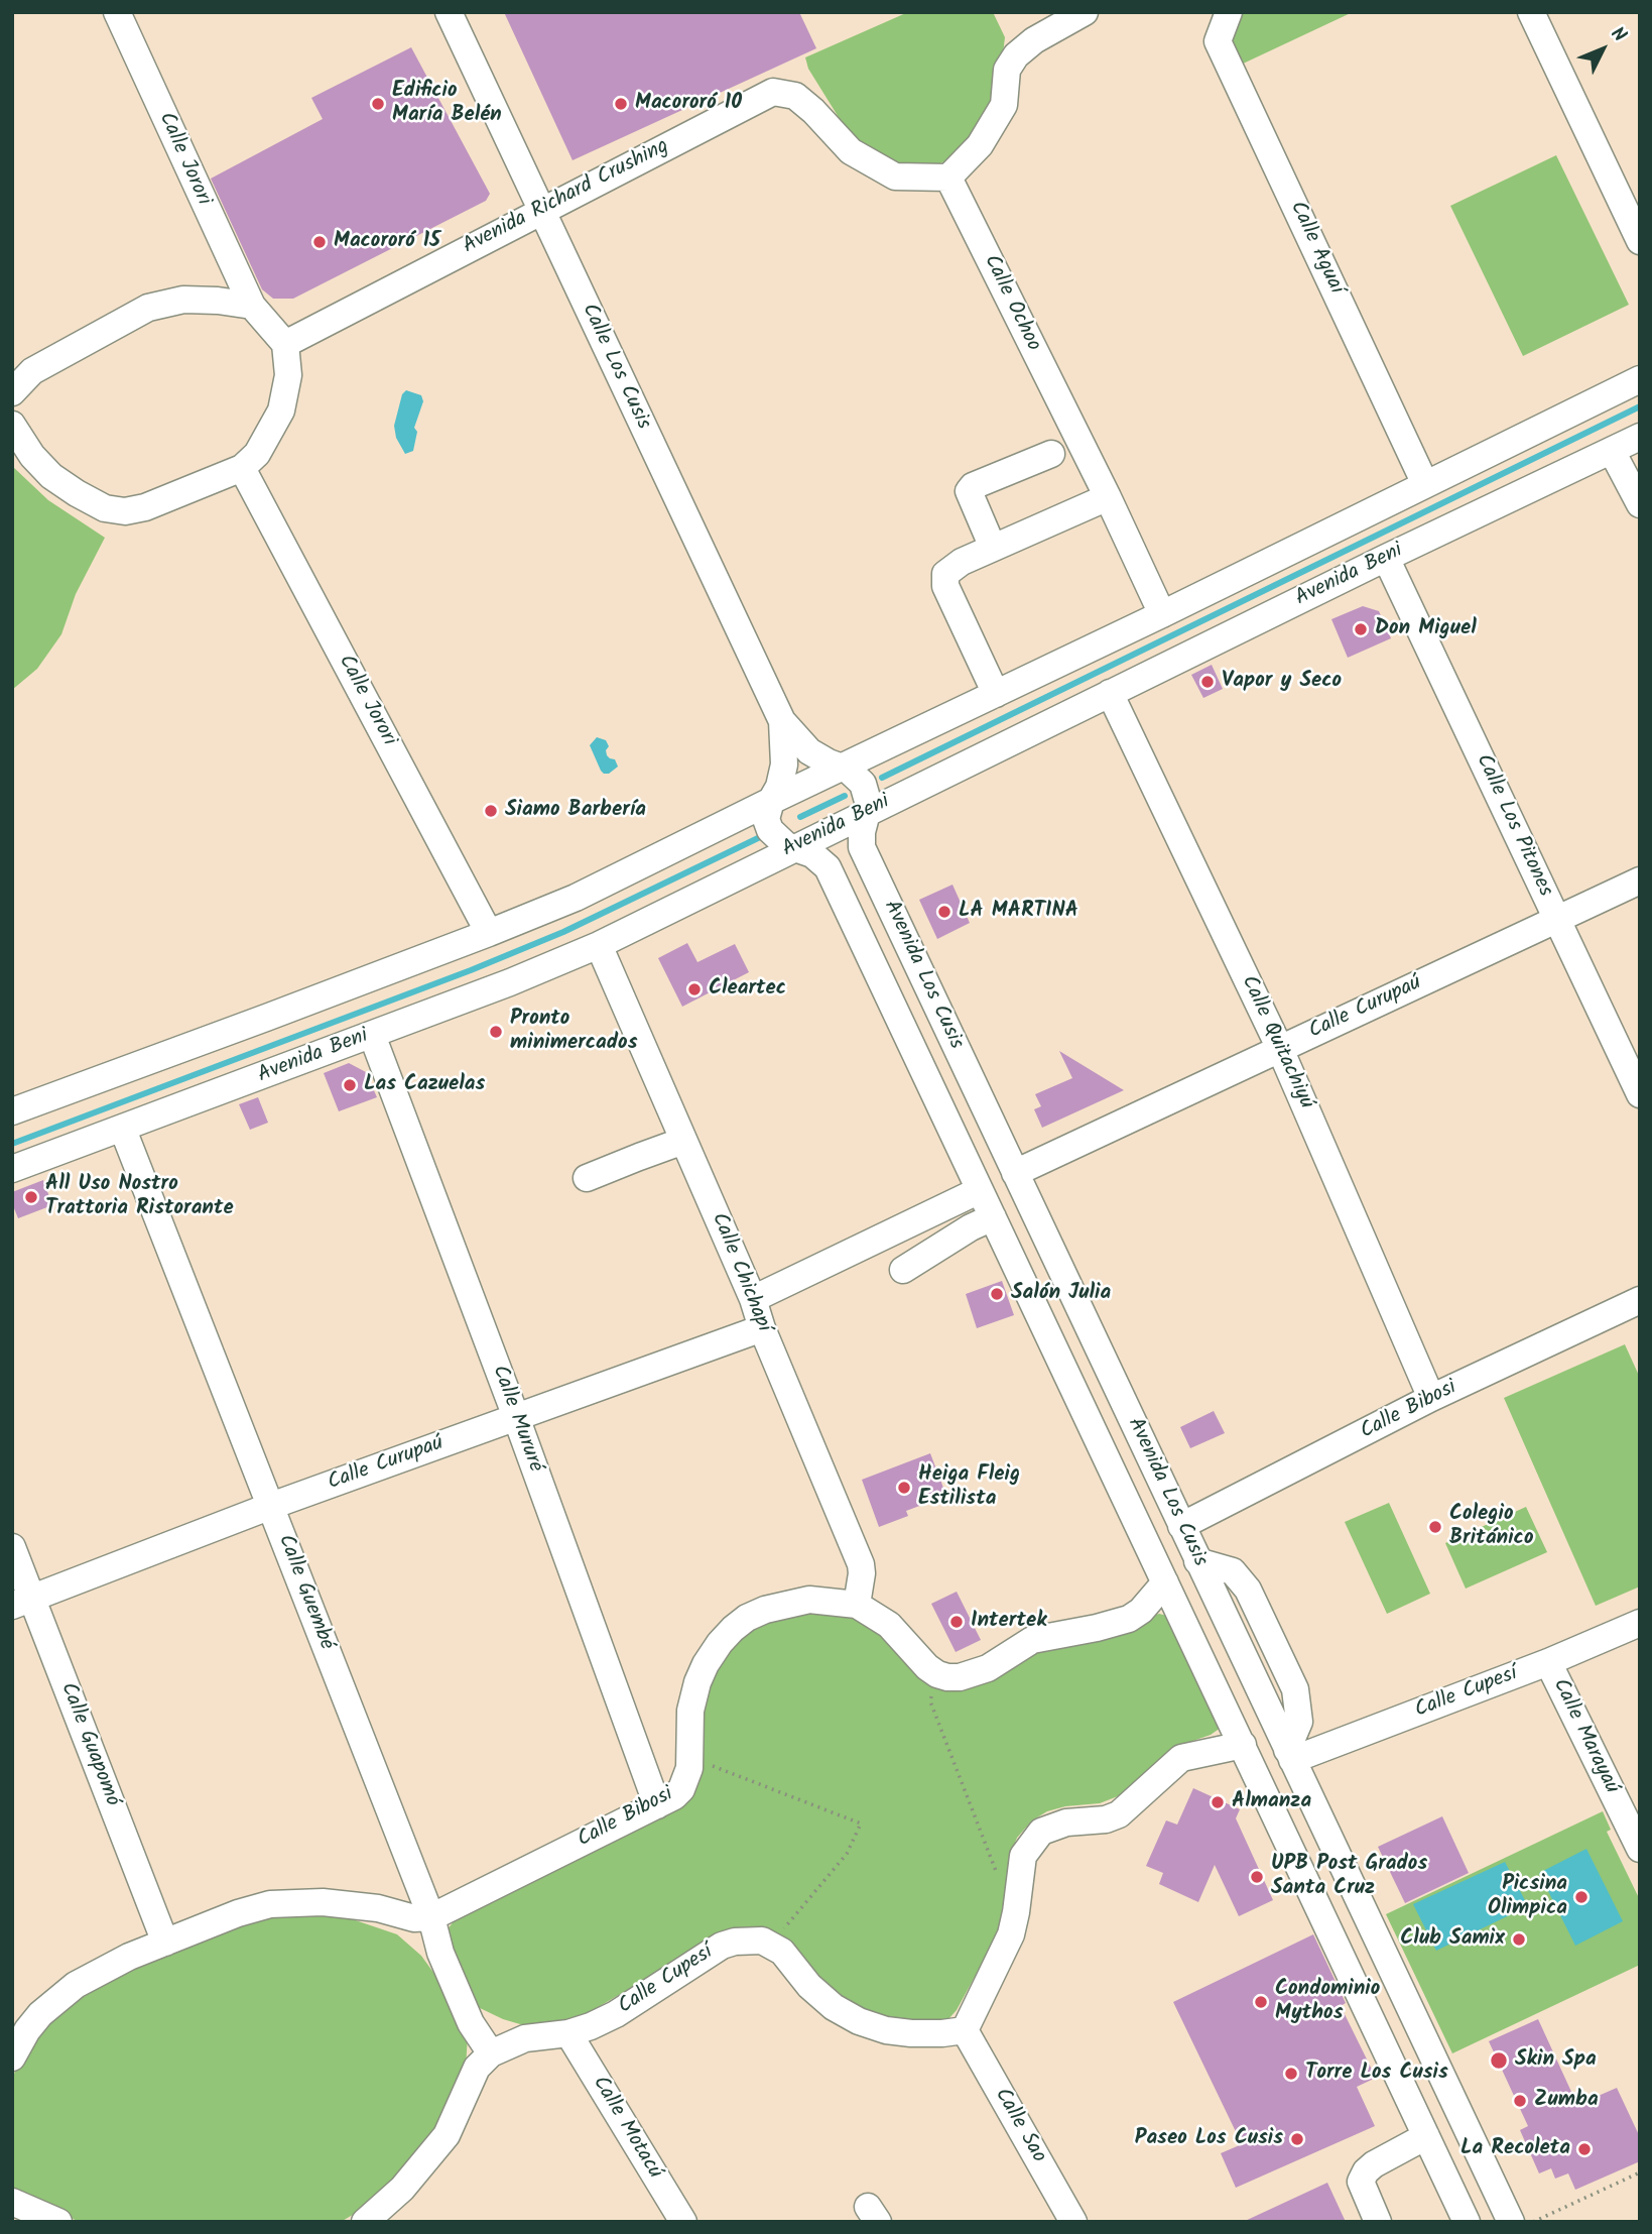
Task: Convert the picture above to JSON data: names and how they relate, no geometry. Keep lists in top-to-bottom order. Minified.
{"streets":{"street":["Calle Jorori","Avenida Richard Crushing","Calle Aguaí","Calle Ochoo","Calle Los Cusis","Avenida Beni","Calle Los Pitones","Avenida Los Cusis","Calle Curupaú","Calle Quitachiyú","Calle Chichapí","Calle Bibosi","Calle Mururé","Calle Guembé","Calle Cupesí","Calle Marayaú","Calle Guapomó","Calle Sao","Calle Motacú"]},"crossings":[["Calle Jorori","Avenida Richard Crushing"],["Avenida Richard Crushing","Calle Ochoo"],["Avenida Richard Crushing","Calle Los Cusis"],["Calle Los Cusis","Avenida Los Cusis"],["Avenida Beni","Calle Los Pitones"],["Avenida Beni","Avenida Los Cusis"],["Avenida Beni","Calle Quitachiyú"],["Avenida Beni","Calle Chichapí"],["Avenida Beni","Calle Mururé"],["Avenida Beni","Calle Guembé"],["Calle Los Pitones","Calle Curupaú"],["Avenida Los Cusis","Calle Curupaú"],["Avenida Los Cusis","Calle Bibosi"],["Avenida Los Cusis","Calle Cupesí"],["Calle Curupaú","Calle Quitachiyú"],["Calle Curupaú","Calle Chichapí"],["Calle Curupaú","Calle Mururé"],["Calle Curupaú","Calle Guembé"],["Calle Curupaú","Calle Guapomó"],["Calle Quitachiyú","Calle Bibosi"],["Calle Chichapí","Calle Bibosi"],["Calle Bibosi","Calle Mururé"],["Calle Bibosi","Calle Guembé"],["Calle Guembé","Calle Cupesí"],["Calle Cupesí","Calle Marayaú"],["Calle Cupesí","Calle Motacú"]],"places":["Edificio María Belén","Macororó 10","Macororó 15","Don Miguel","Vapor y Seco","Siamo Barbería","LA MARTINA","Cleartec","Pronto minimercados","Las Cazuelas","All Uso Nostro Trattoria Ristorante","Salón Julia","Heiga Fleig Estilista","Colegio Británico","Intertek","Almanza","UPB Post Grados Santa Cruz","Picsina Olimpica","Club Samix","Condominio Mythos","Skin Spa","Torre Los Cusis","Zumba","Paseo Los Cusis","La Recoleta"],"north":"top right"}
